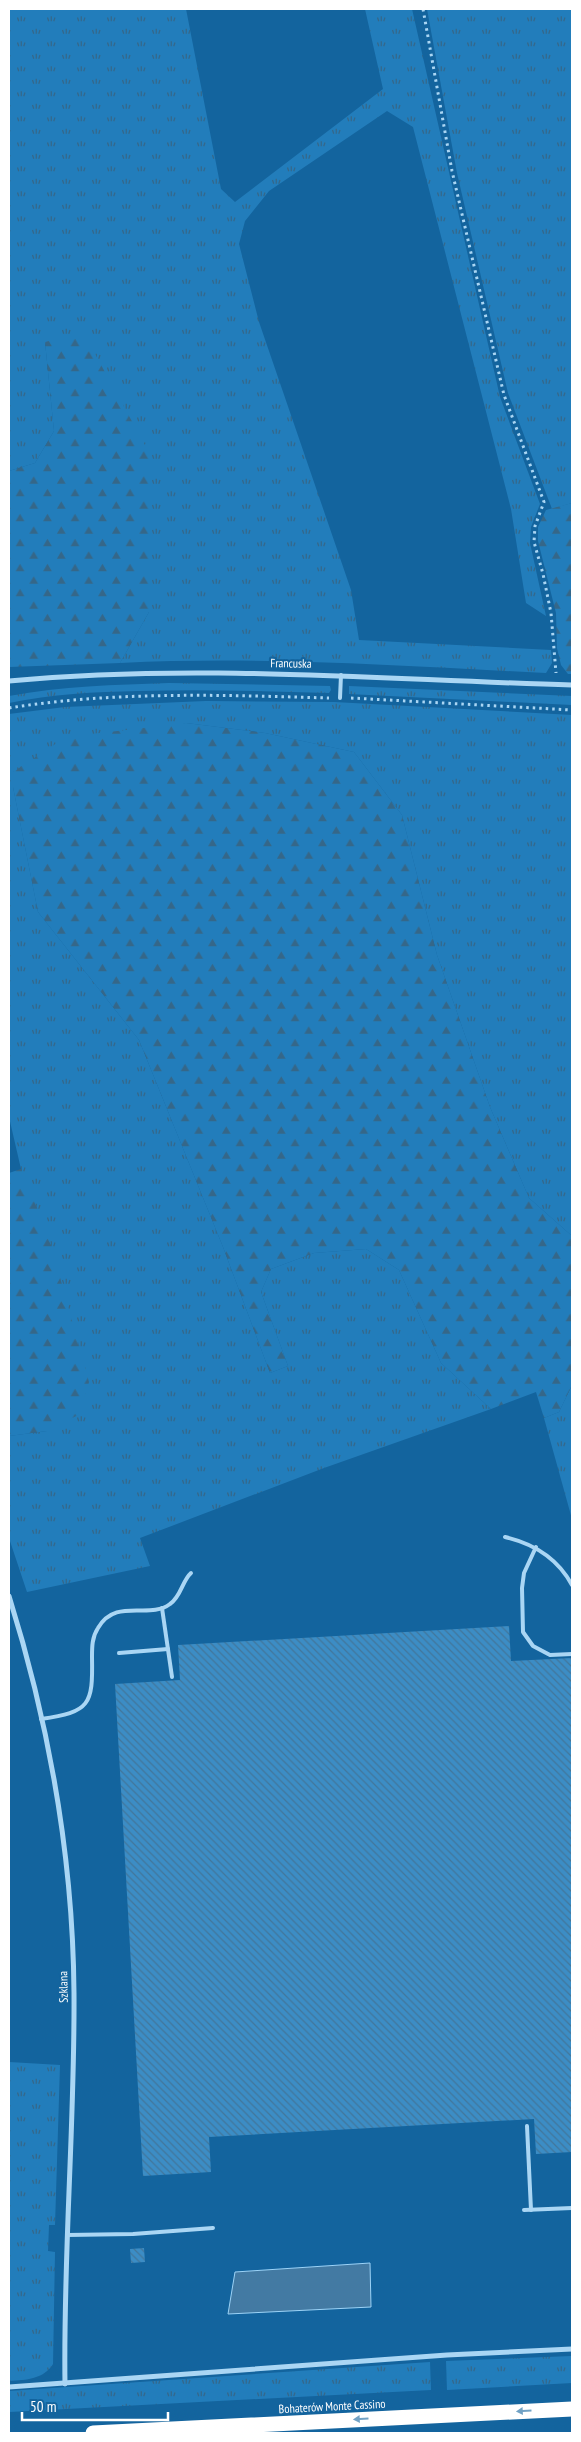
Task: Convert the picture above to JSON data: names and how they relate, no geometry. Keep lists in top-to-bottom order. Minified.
{"streets":{"highway":["Bohaterów Monte Cassino"],"street":["Francuska","Szklana"]},"one_way":["Bohaterów Monte Cassino"],"scale_bar":"50 m"}
